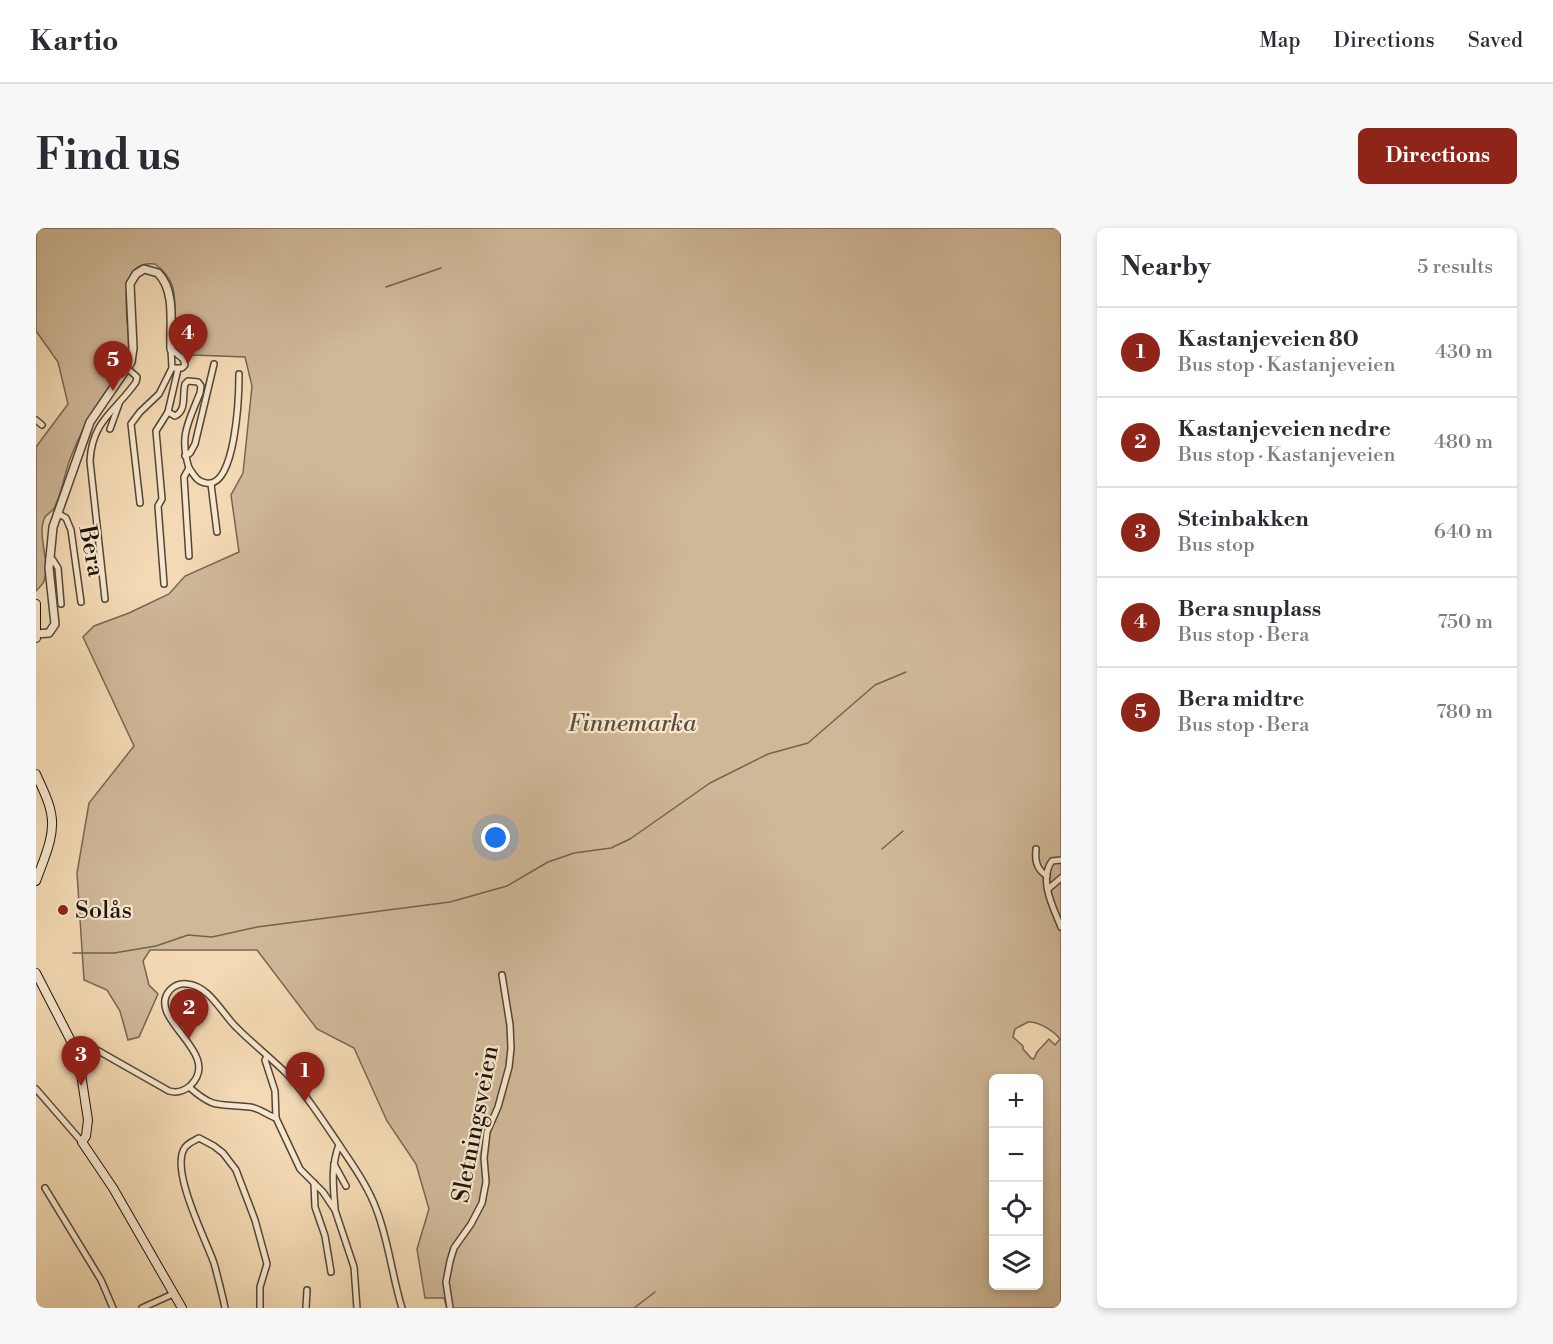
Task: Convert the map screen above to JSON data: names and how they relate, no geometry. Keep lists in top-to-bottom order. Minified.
{"streets":{"street":["Bera","Sletningsveien"]},"parks":["Finnemarka"],"places":["Solås"],"page":{"header":"Kartio","nav":["Map","Directions","Saved"],"buttons":"Directions","title":"Find us","heading":["Nearby","5 results"],"list":[{"mark":"1","name":"Kastanjeveien 80","note":"Bus stop · Kastanjeveien","value":"430 m"},{"mark":"2","name":"Kastanjeveien nedre","note":"Bus stop · Kastanjeveien","value":"480 m"},{"mark":"3","name":"Steinbakken","note":"Bus stop","value":"640 m"},{"mark":"4","name":"Bera snuplass","note":"Bus stop · Bera","value":"750 m"},{"mark":"5","name":"Bera midtre","note":"Bus stop · Bera","value":"780 m"}],"pins":["4","5","2","3","1"],"map_buttons":["+","−"]}}
